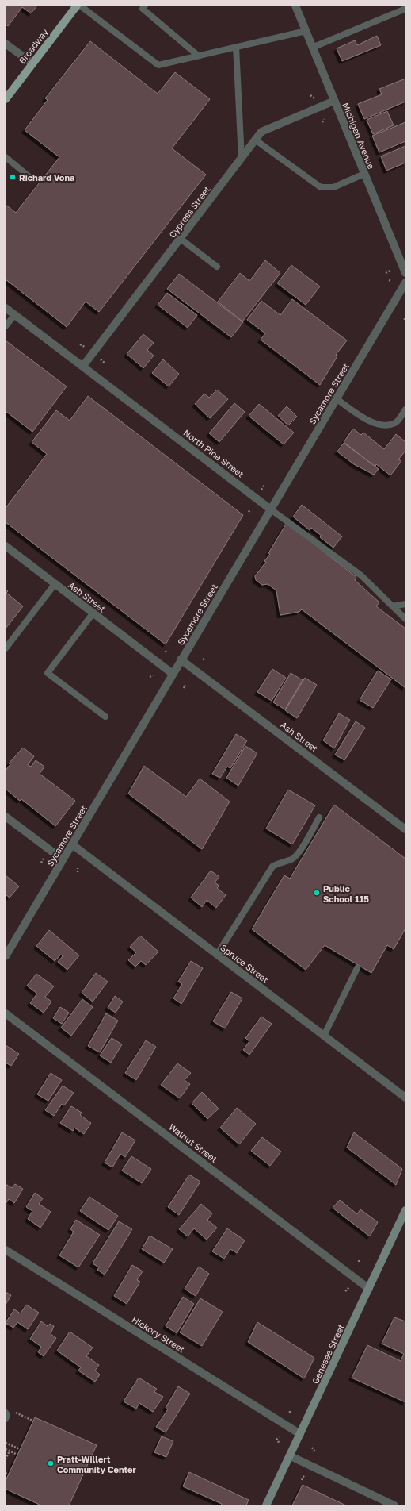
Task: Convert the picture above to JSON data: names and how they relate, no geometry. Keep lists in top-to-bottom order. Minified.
{"streets":{"main road":["Broadway","Genesee Street"],"street":["Michigan Avenue","Cypress Street","Sycamore Street","North Pine Street","Ash Street","Spruce Street","Walnut Street","Hickory Street"]},"crossings":[["Michigan Avenue","Cypress Street"],["Cypress Street","North Pine Street"],["Sycamore Street","North Pine Street"],["Sycamore Street","Ash Street"],["Sycamore Street","Spruce Street"],["Walnut Street","Genesee Street"],["Hickory Street","Genesee Street"]],"places":["Richard Vona","Public School 115","Pratt-Willert Community Center"]}
